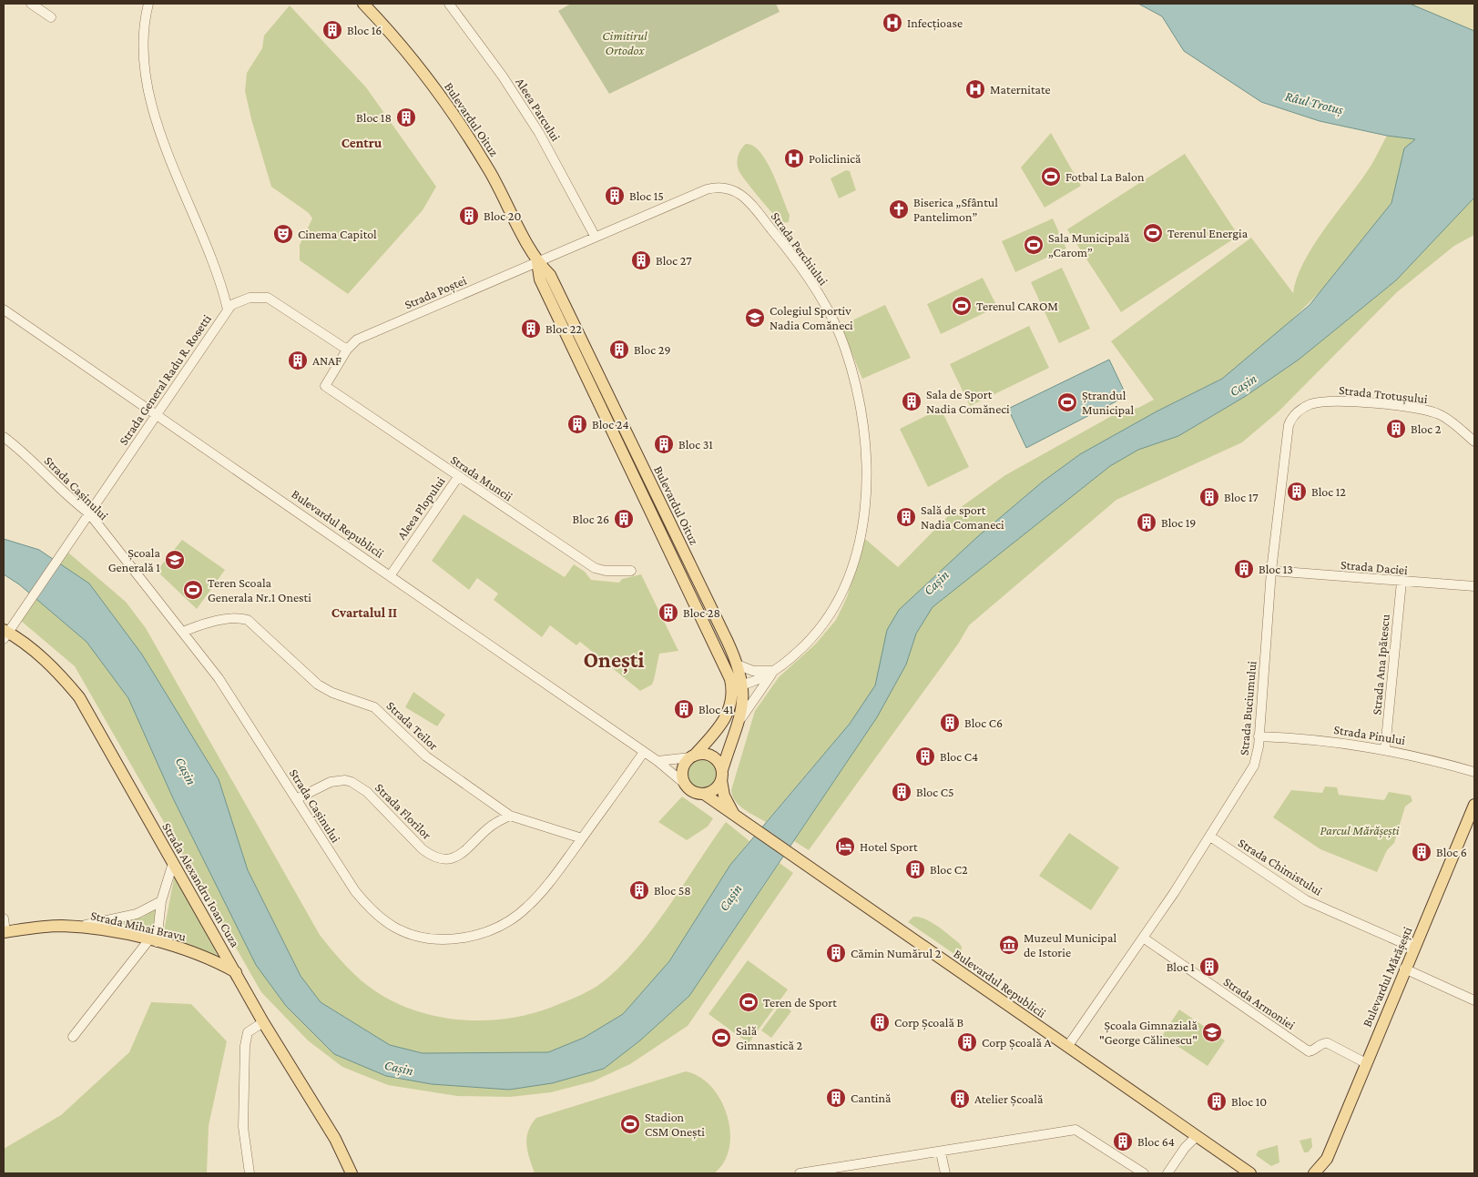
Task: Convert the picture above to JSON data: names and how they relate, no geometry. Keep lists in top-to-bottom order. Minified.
{"streets":{"main road":["Bulevardul Oituz","Bulevardul Republicii","Strada Alexandru Ioan Cuza","Strada Mihai Bravu","Bulevardul Mărășești"],"street":["Aleea Parcului","Strada Perchiului","Strada Poștei","Strada General Radu R. Rosetti","Strada Trotușului","Strada Muncii","Strada Cașinului","Aleea Plopului","Strada Daciei","Strada Ana Ipătescu","Strada Buciumului","Strada Teilor","Strada Pinului","Strada Florilor","Strada Chimistului","Strada Armoniei"]},"crossings":[["Aleea Parcului","Strada Perchiului"],["Bulevardul Oituz","Strada Perchiului"],["Bulevardul Oituz","Strada Poștei"],["Bulevardul Oituz","Bulevardul Republicii"],["Strada Perchiului","Strada Poștei"],["Strada Poștei","Strada Muncii"],["Strada General Radu R. Rosetti","Strada Cașinului"],["Strada General Radu R. Rosetti","Bulevardul Republicii"],["Strada General Radu R. Rosetti","Strada Alexandru Ioan Cuza"],["Strada Trotușului","Strada Buciumului"],["Strada Muncii","Aleea Plopului"],["Strada Cașinului","Bulevardul Republicii"],["Strada Cașinului","Strada Teilor"],["Strada Cașinului","Strada Florilor"],["Aleea Plopului","Bulevardul Republicii"],["Bulevardul Republicii","Strada Buciumului"],["Strada Daciei","Strada Ana Ipătescu"],["Strada Daciei","Strada Buciumului"],["Strada Ana Ipătescu","Strada Pinului"],["Strada Buciumului","Strada Pinului"],["Strada Buciumului","Strada Chimistului"],["Strada Buciumului","Strada Armoniei"],["Strada Teilor","Strada Florilor"],["Strada Chimistului","Bulevardul Mărășești"],["Strada Alexandru Ioan Cuza","Strada Mihai Bravu"],["Bulevardul Mărășești","Strada Armoniei"]],"districts":["Centru","Cvartalul II","Onești"],"water":["Râul Trotuș","Cașin"],"parks":["Cimitirul Ortodox","Parcul Mărășești"],"places":{"hospital":["Infecțioase","Maternitate","Policlinică"],"building":["Bloc 16","Bloc 18","Bloc 15","Bloc 20","Bloc 27","Bloc 22","Bloc 29","ANAF","Sala de Sport Nadia Comăneci","Bloc 24","Bloc 2","Bloc 31","Bloc 12","Bloc 17","Sală de sport Nadia Comaneci","Bloc 26","Bloc 19","Bloc 13","Bloc 28","Bloc 41","Bloc C6","Bloc C4","Bloc C5","Bloc 6","Bloc C2","Bloc 58","Cămin Numărul 2","Bloc 1","Corp Școală B","Corp Școală A","Cantină","Atelier Școală","Bloc 10","Bloc 64"],"sports":["Fotbal La Balon","Terenul Energia","Sala Municipală „Carom”","Terenul CAROM","Ștrandul Municipal","Teren Scoala Generala Nr.1 Onesti","Teren de Sport","Sală Gimnastică 2","Stadion CSM Onești"],"church":["Biserica „Sfântul Pantelimon”"],"theatre":["Cinema Capitol"],"school or university":["Colegiul Sportiv Nadia Comăneci","Școala Generală 1","Școala Gimnazială \"George Călinescu\""],"hotel":["Hotel Sport"],"museum":["Muzeul Municipal de Istorie"]}}
